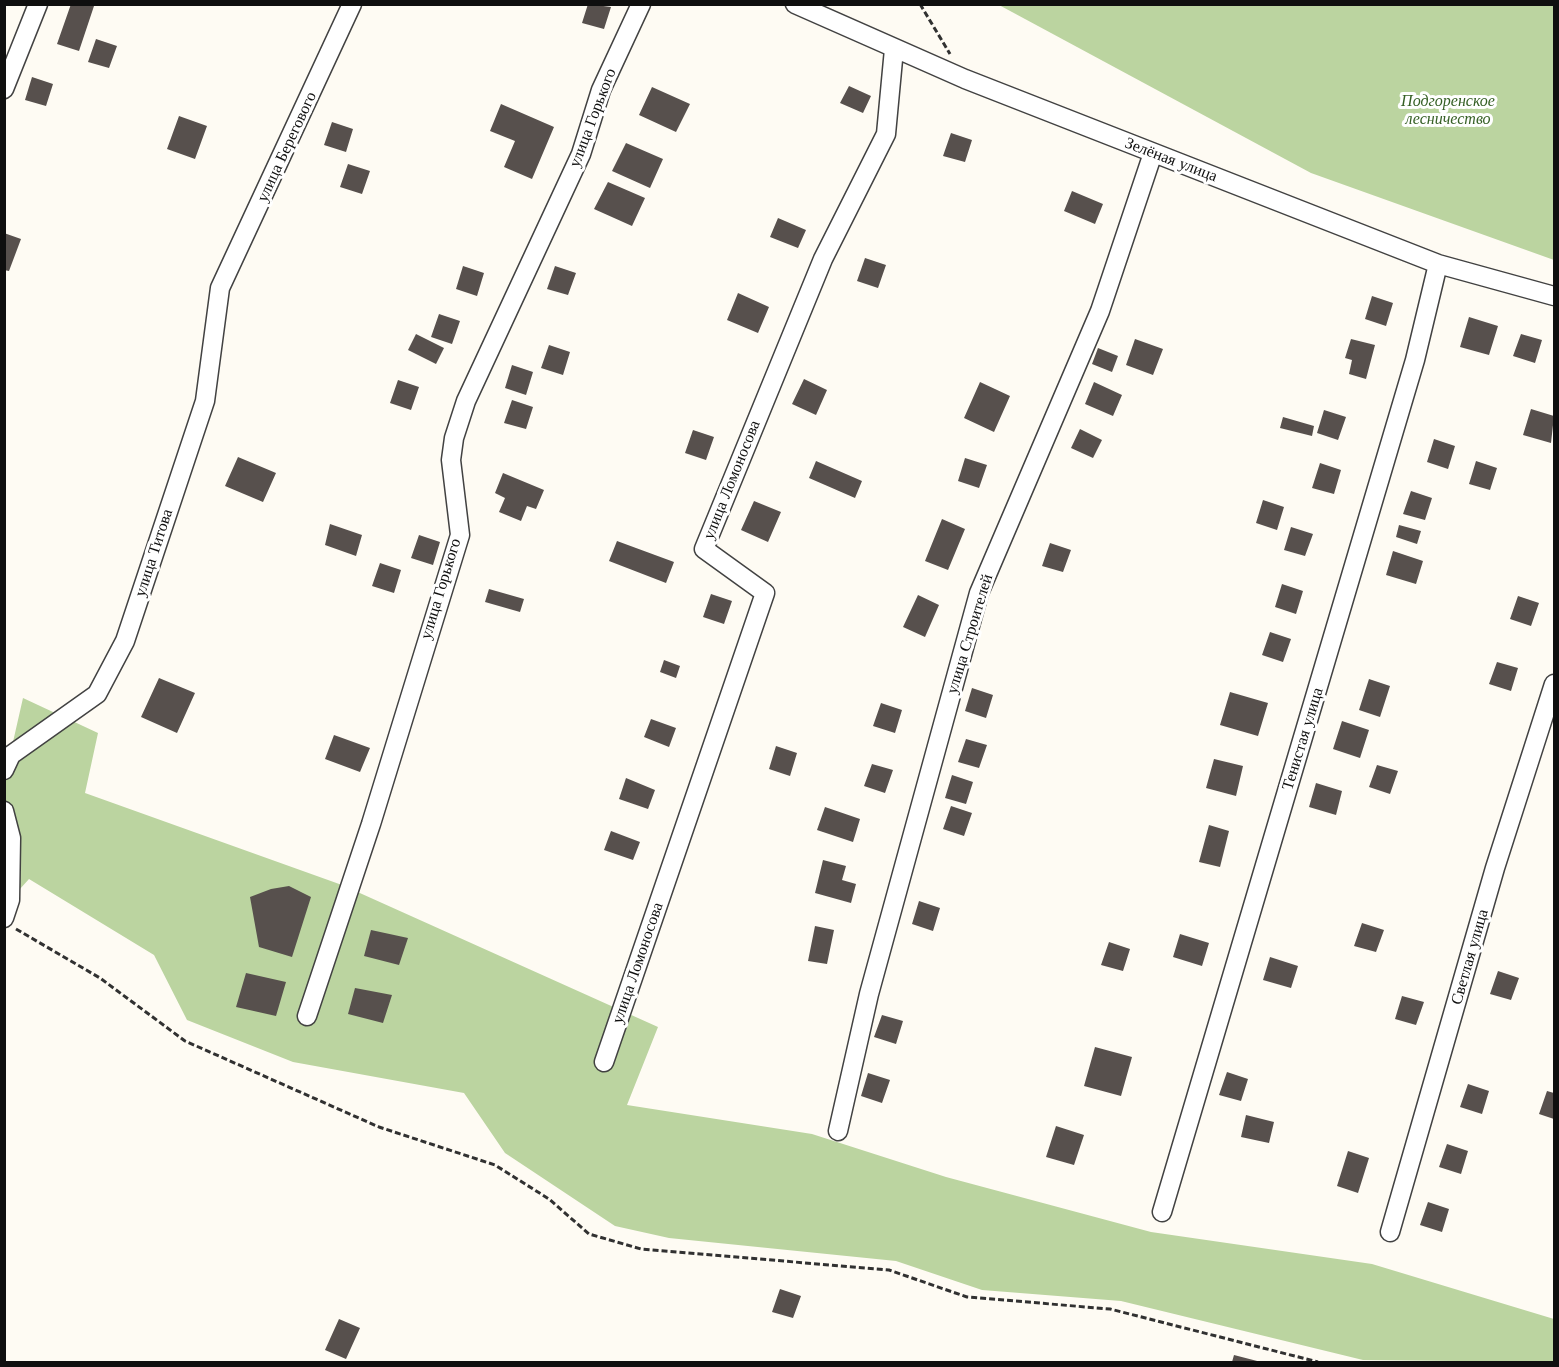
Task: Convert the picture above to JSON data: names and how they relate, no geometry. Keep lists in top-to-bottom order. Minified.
{"streets":{"street":["улица Горького","улица Берегового","Зелёная улица","улица Ломоносова","улица Титова","улица Строителей","Тенистая улица","Светлая улица"]},"crossings":[["улица Берегового","улица Титова"],["Зелёная улица","улица Ломоносова"],["Зелёная улица","улица Строителей"],["Зелёная улица","Тенистая улица"]],"parks":["Подгоренское лесничество"]}
